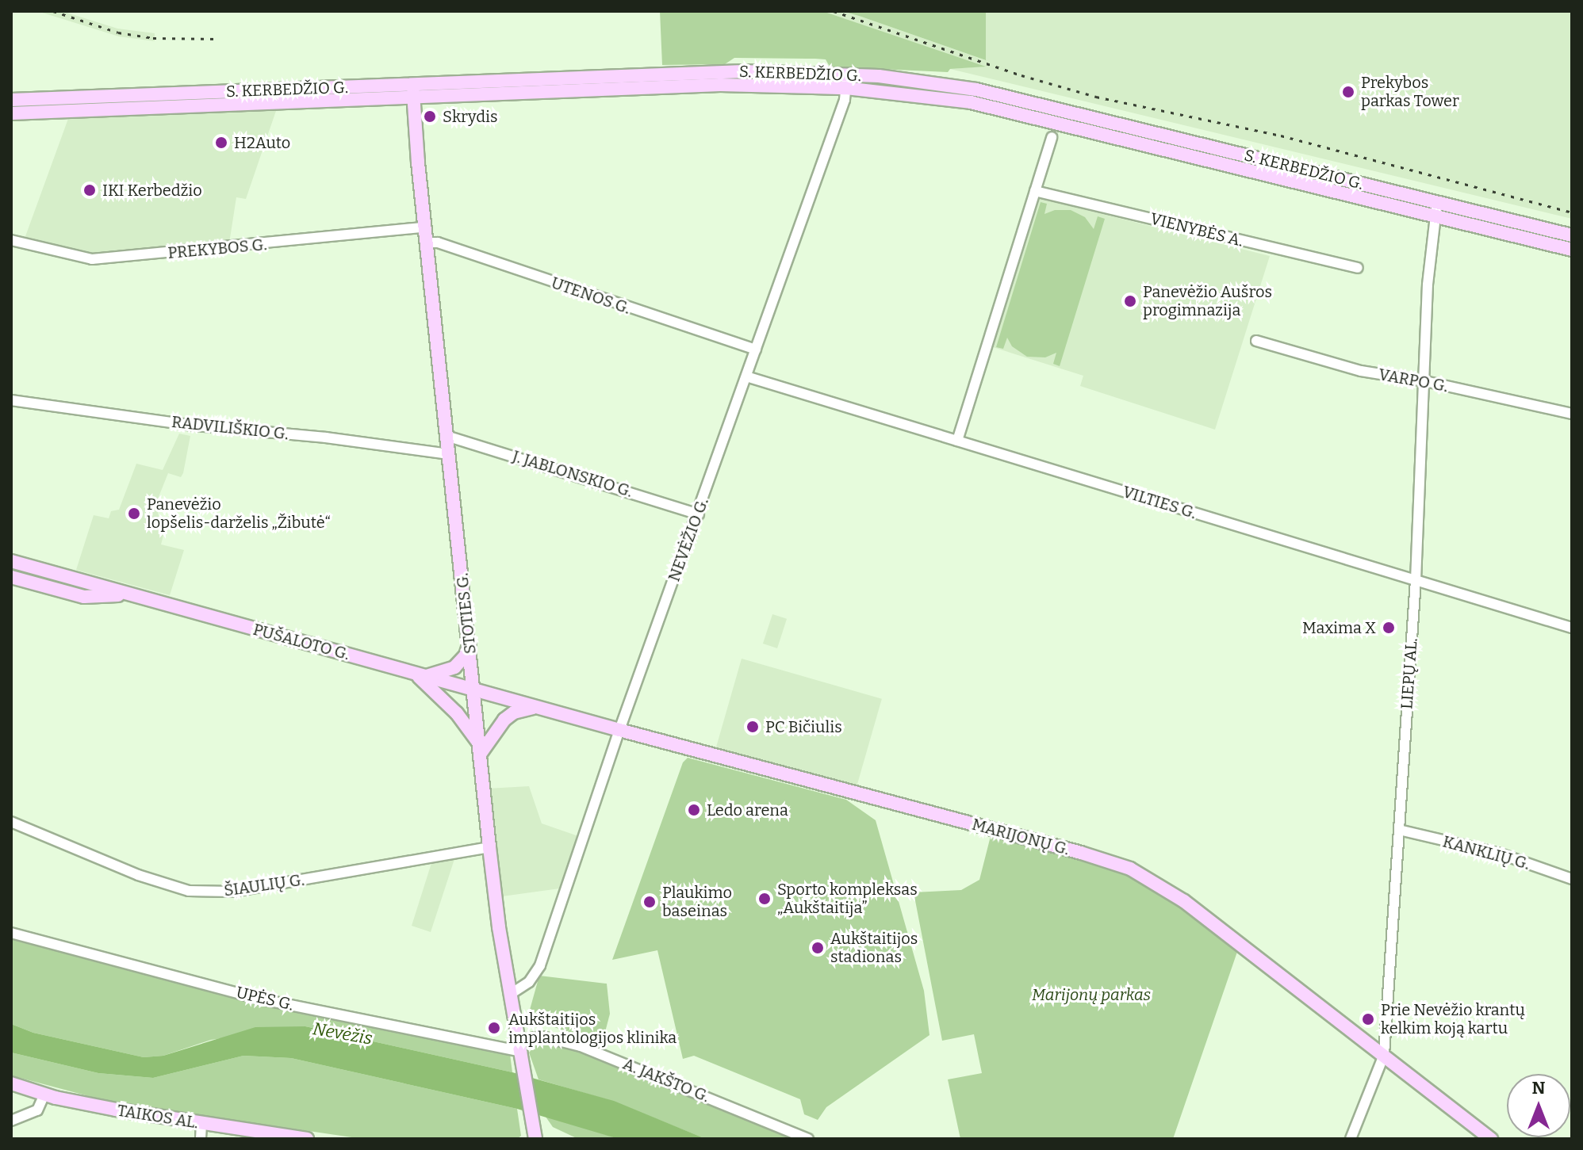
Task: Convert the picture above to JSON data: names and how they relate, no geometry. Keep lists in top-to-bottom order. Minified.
{"streets":{"main road":["S. KERBEDŽIO G.","STOTIES G.","PUŠALOTO G.","MARIJONŲ G.","TAIKOS AL."],"street":["VIENYBĖS A.","PREKYBOS G.","UTENOS G.","VARPO G.","RADVILIŠKIO G.","J. JABLONSKIO G.","VILTIES G.","NEVĖŽIO G.","LIEPŲ AL.","KANKLIŲ G.","ŠIAULIŲ G.","UPĖS G.","A. JAKŠTO G."]},"crossings":[["S. KERBEDŽIO G.","NEVĖŽIO G."],["S. KERBEDŽIO G.","STOTIES G."],["S. KERBEDŽIO G.","LIEPŲ AL."],["PREKYBOS G.","STOTIES G."],["UTENOS G.","NEVĖŽIO G."],["UTENOS G.","STOTIES G."],["VARPO G.","LIEPŲ AL."],["RADVILIŠKIO G.","STOTIES G."],["J. JABLONSKIO G.","NEVĖŽIO G."],["J. JABLONSKIO G.","STOTIES G."],["VILTIES G.","NEVĖŽIO G."],["VILTIES G.","LIEPŲ AL."],["NEVĖŽIO G.","STOTIES G."],["NEVĖŽIO G.","MARIJONŲ G."],["STOTIES G.","PUŠALOTO G."],["STOTIES G.","MARIJONŲ G."],["STOTIES G.","ŠIAULIŲ G."],["STOTIES G.","UPĖS G."],["STOTIES G.","A. JAKŠTO G."],["PUŠALOTO G.","MARIJONŲ G."],["LIEPŲ AL.","MARIJONŲ G."],["LIEPŲ AL.","KANKLIŲ G."],["UPĖS G.","A. JAKŠTO G."]],"water":["Nevėžis"],"parks":["Marijonų parkas"],"places":["Prekybos parkas Tower","Skrydis","H2Auto","IKI Kerbedžio","Panevėžio Aušros progimnazija","Panevėžio lopšelis-darželis „Žibutė“","Maxima X","PC Bičiulis","Ledo arena","Sporto kompleksas „Aukštaitija”","Plaukimo baseinas","Aukštaitijos stadionas","Prie Nevėžio krantų kelkim koją kartu","Aukštaitijos implantologijos klinika"],"north":"top"}
